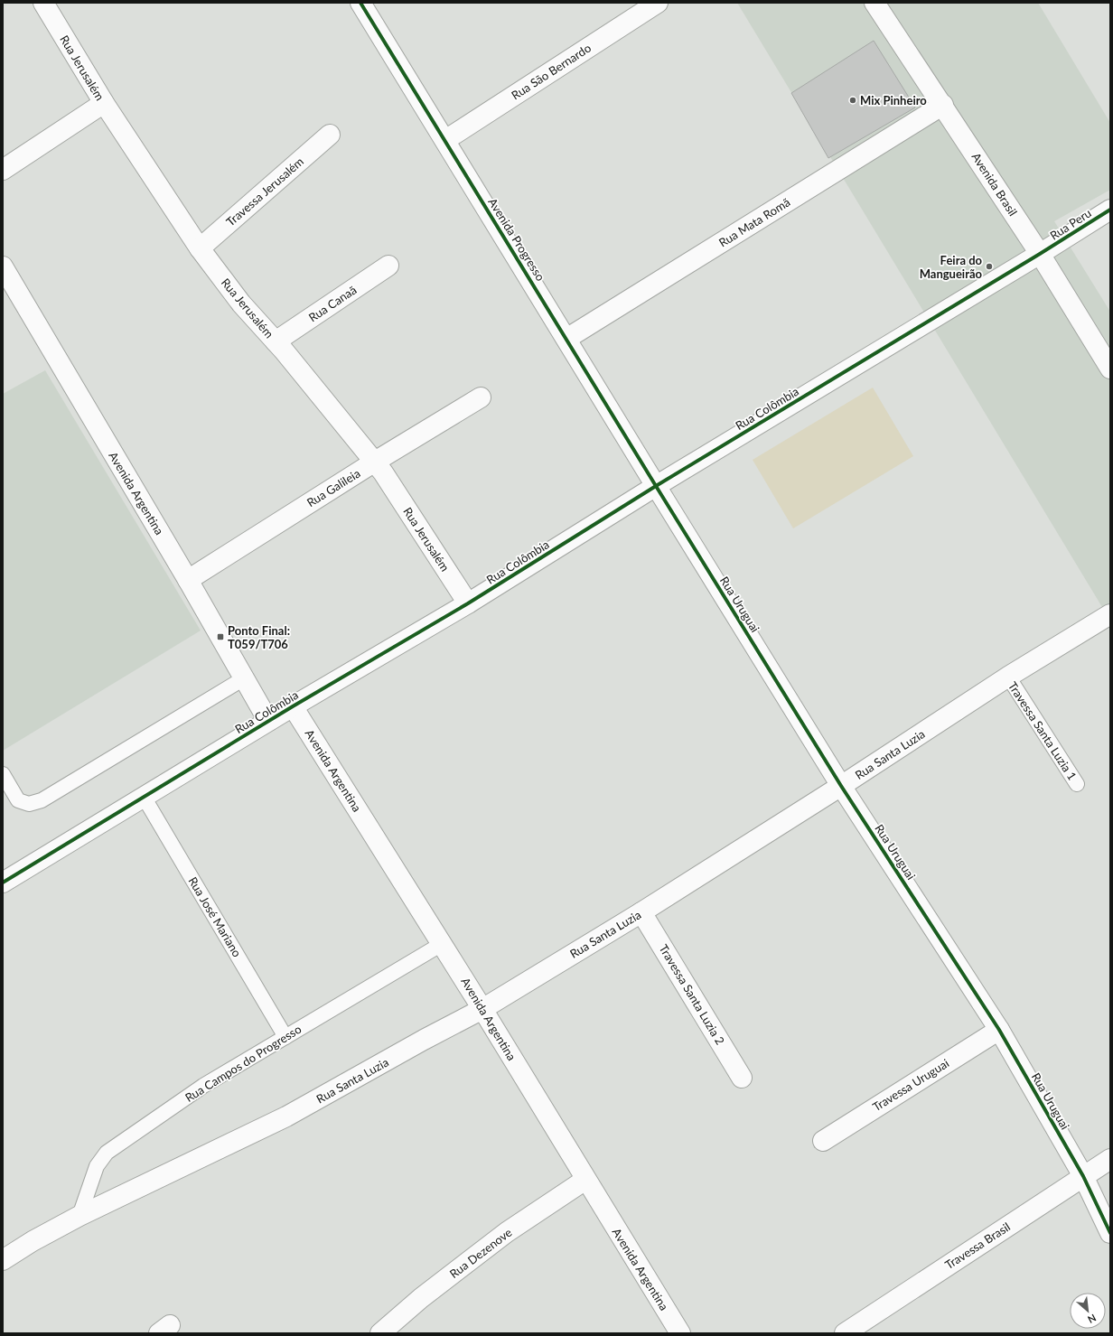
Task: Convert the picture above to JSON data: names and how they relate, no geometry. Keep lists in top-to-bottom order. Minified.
{"streets":{"street":["Rua Jerusalém","Rua São Bernardo","Avenida Brasil","Travessa Jerusalém","Rua Mata Romã","Rua Peru","Avenida Progresso","Rua Canaã","Rua Colômbia","Rua Galileia","Avenida Argentina","Rua Uruguai","Rua Santa Luzia","Travessa Santa Luzia 2","Travessa Uruguai","Travessa Brasil","Rua Dezenove"],"lane":["Travessa Santa Luzia 1","Rua José Mariano","Rua Campos do Progresso"]},"crossings":[["Rua Jerusalém","Travessa Jerusalém"],["Rua Jerusalém","Rua Canaã"],["Rua Jerusalém","Rua Colômbia"],["Rua Jerusalém","Rua Galileia"],["Rua São Bernardo","Avenida Progresso"],["Avenida Brasil","Rua Mata Romã"],["Avenida Brasil","Rua Peru"],["Avenida Brasil","Rua Colômbia"],["Rua Mata Romã","Avenida Progresso"],["Rua Peru","Rua Colômbia"],["Avenida Progresso","Rua Colômbia"],["Avenida Progresso","Rua Uruguai"],["Rua Colômbia","Avenida Argentina"],["Rua Colômbia","Rua Uruguai"],["Rua Colômbia","Rua José Mariano"],["Rua Galileia","Avenida Argentina"],["Avenida Argentina","Rua Santa Luzia"],["Avenida Argentina","Rua Campos do Progresso"],["Avenida Argentina","Rua Dezenove"],["Rua Uruguai","Rua Santa Luzia"],["Rua Uruguai","Travessa Uruguai"],["Rua Uruguai","Travessa Brasil"],["Travessa Santa Luzia 1","Rua Santa Luzia"],["Rua Santa Luzia","Travessa Santa Luzia 2"],["Rua Santa Luzia","Rua Campos do Progresso"],["Rua José Mariano","Rua Campos do Progresso"]],"places":{"other":["Mix Pinheiro","Feira do Mangueirão"],"transit":["Ponto Final: T059/T706"]},"north":"bottom right"}
